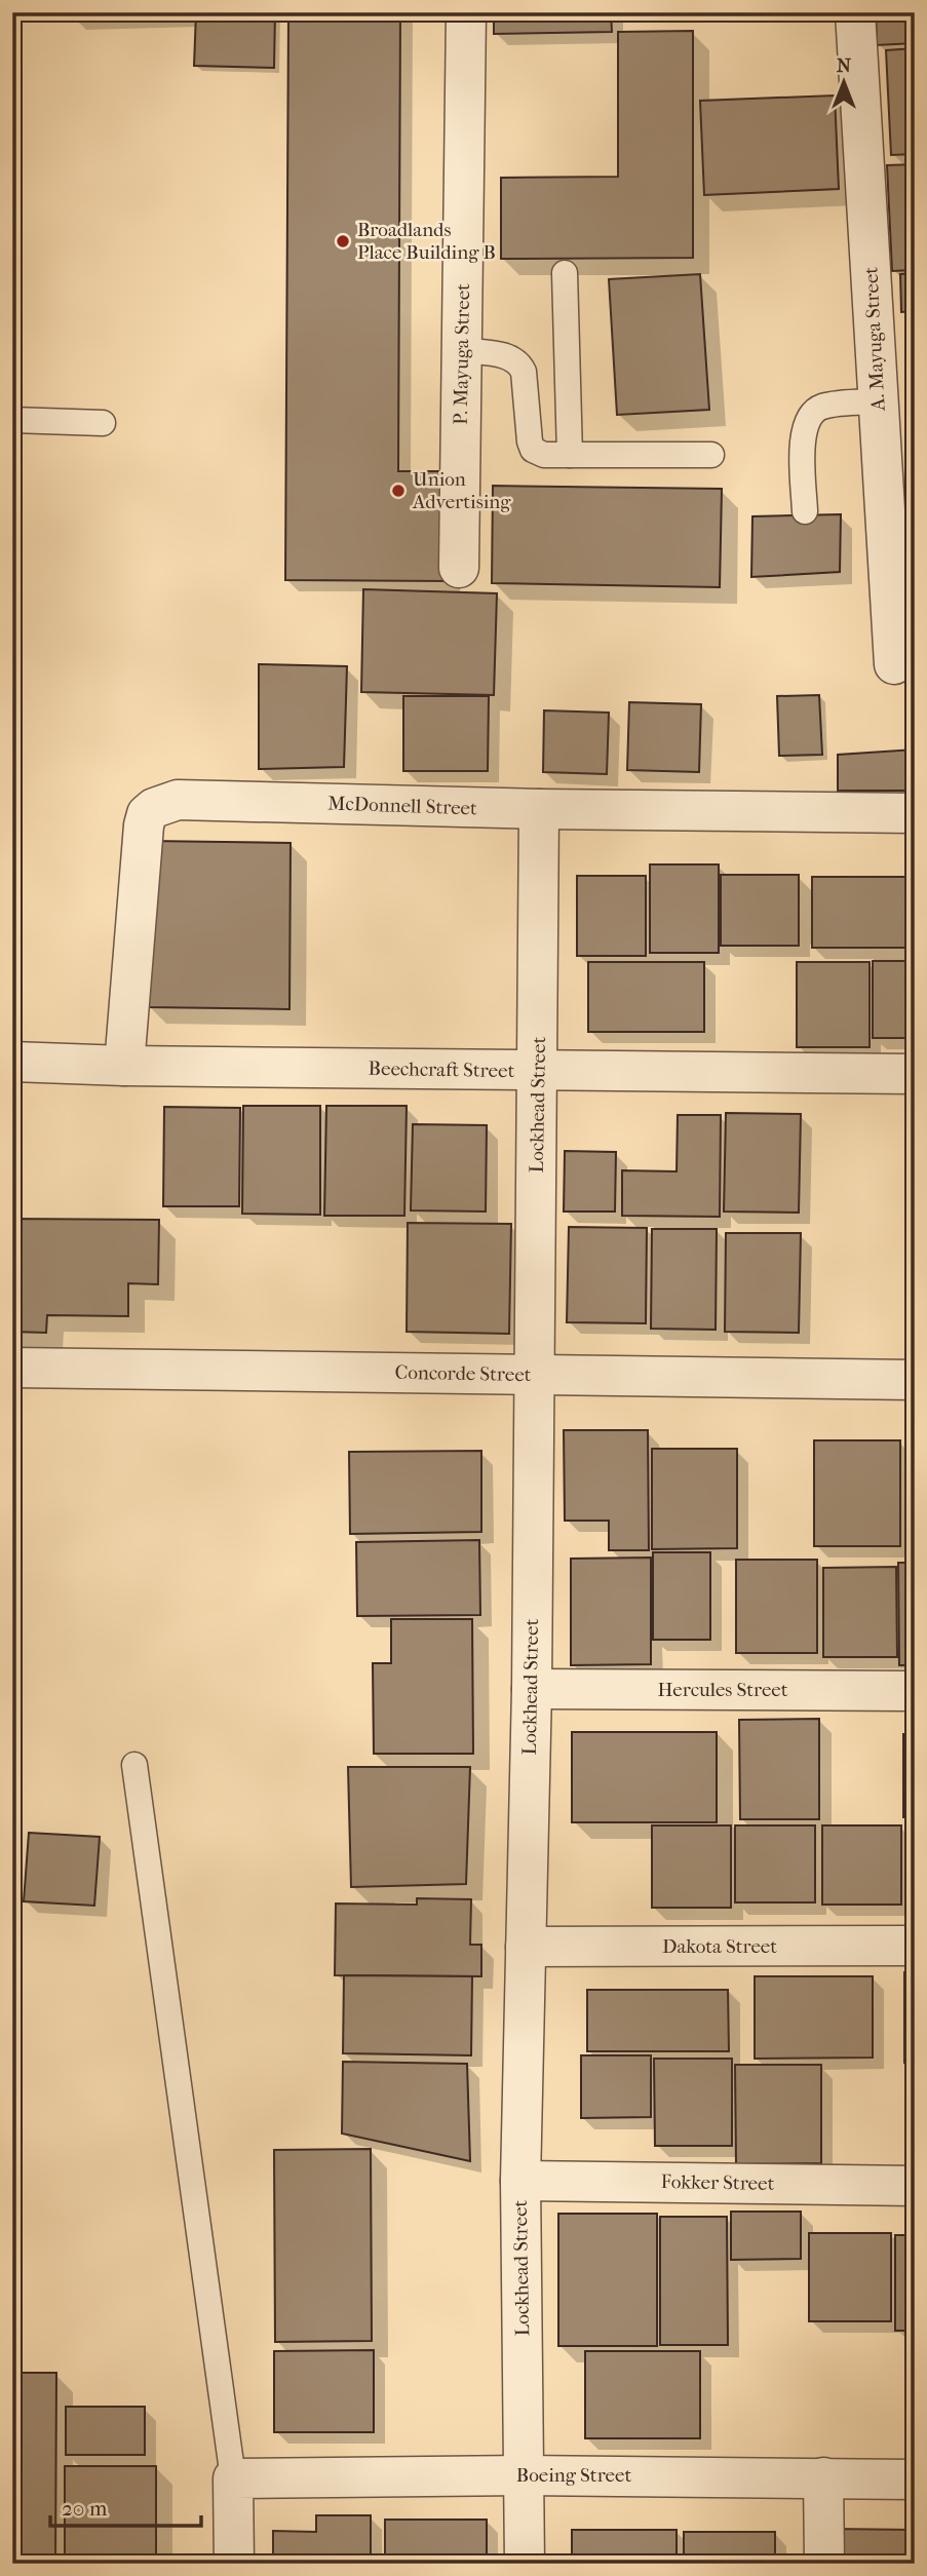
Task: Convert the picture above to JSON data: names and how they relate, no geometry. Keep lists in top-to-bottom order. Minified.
{"streets":{"street":["A. Mayuga Street","P. Mayuga Street","McDonnell Street","Beechcraft Street","Lockhead Street","Concorde Street","Hercules Street","Dakota Street","Fokker Street","Boeing Street"]},"crossings":[["McDonnell Street","Beechcraft Street"],["McDonnell Street","Lockhead Street"],["Beechcraft Street","Lockhead Street"],["Lockhead Street","Concorde Street"],["Lockhead Street","Hercules Street"],["Lockhead Street","Dakota Street"],["Lockhead Street","Fokker Street"],["Lockhead Street","Boeing Street"]],"places":["Broadlands Place Building B","Union Advertising"],"scale_bar":"20 m","north":"top"}
